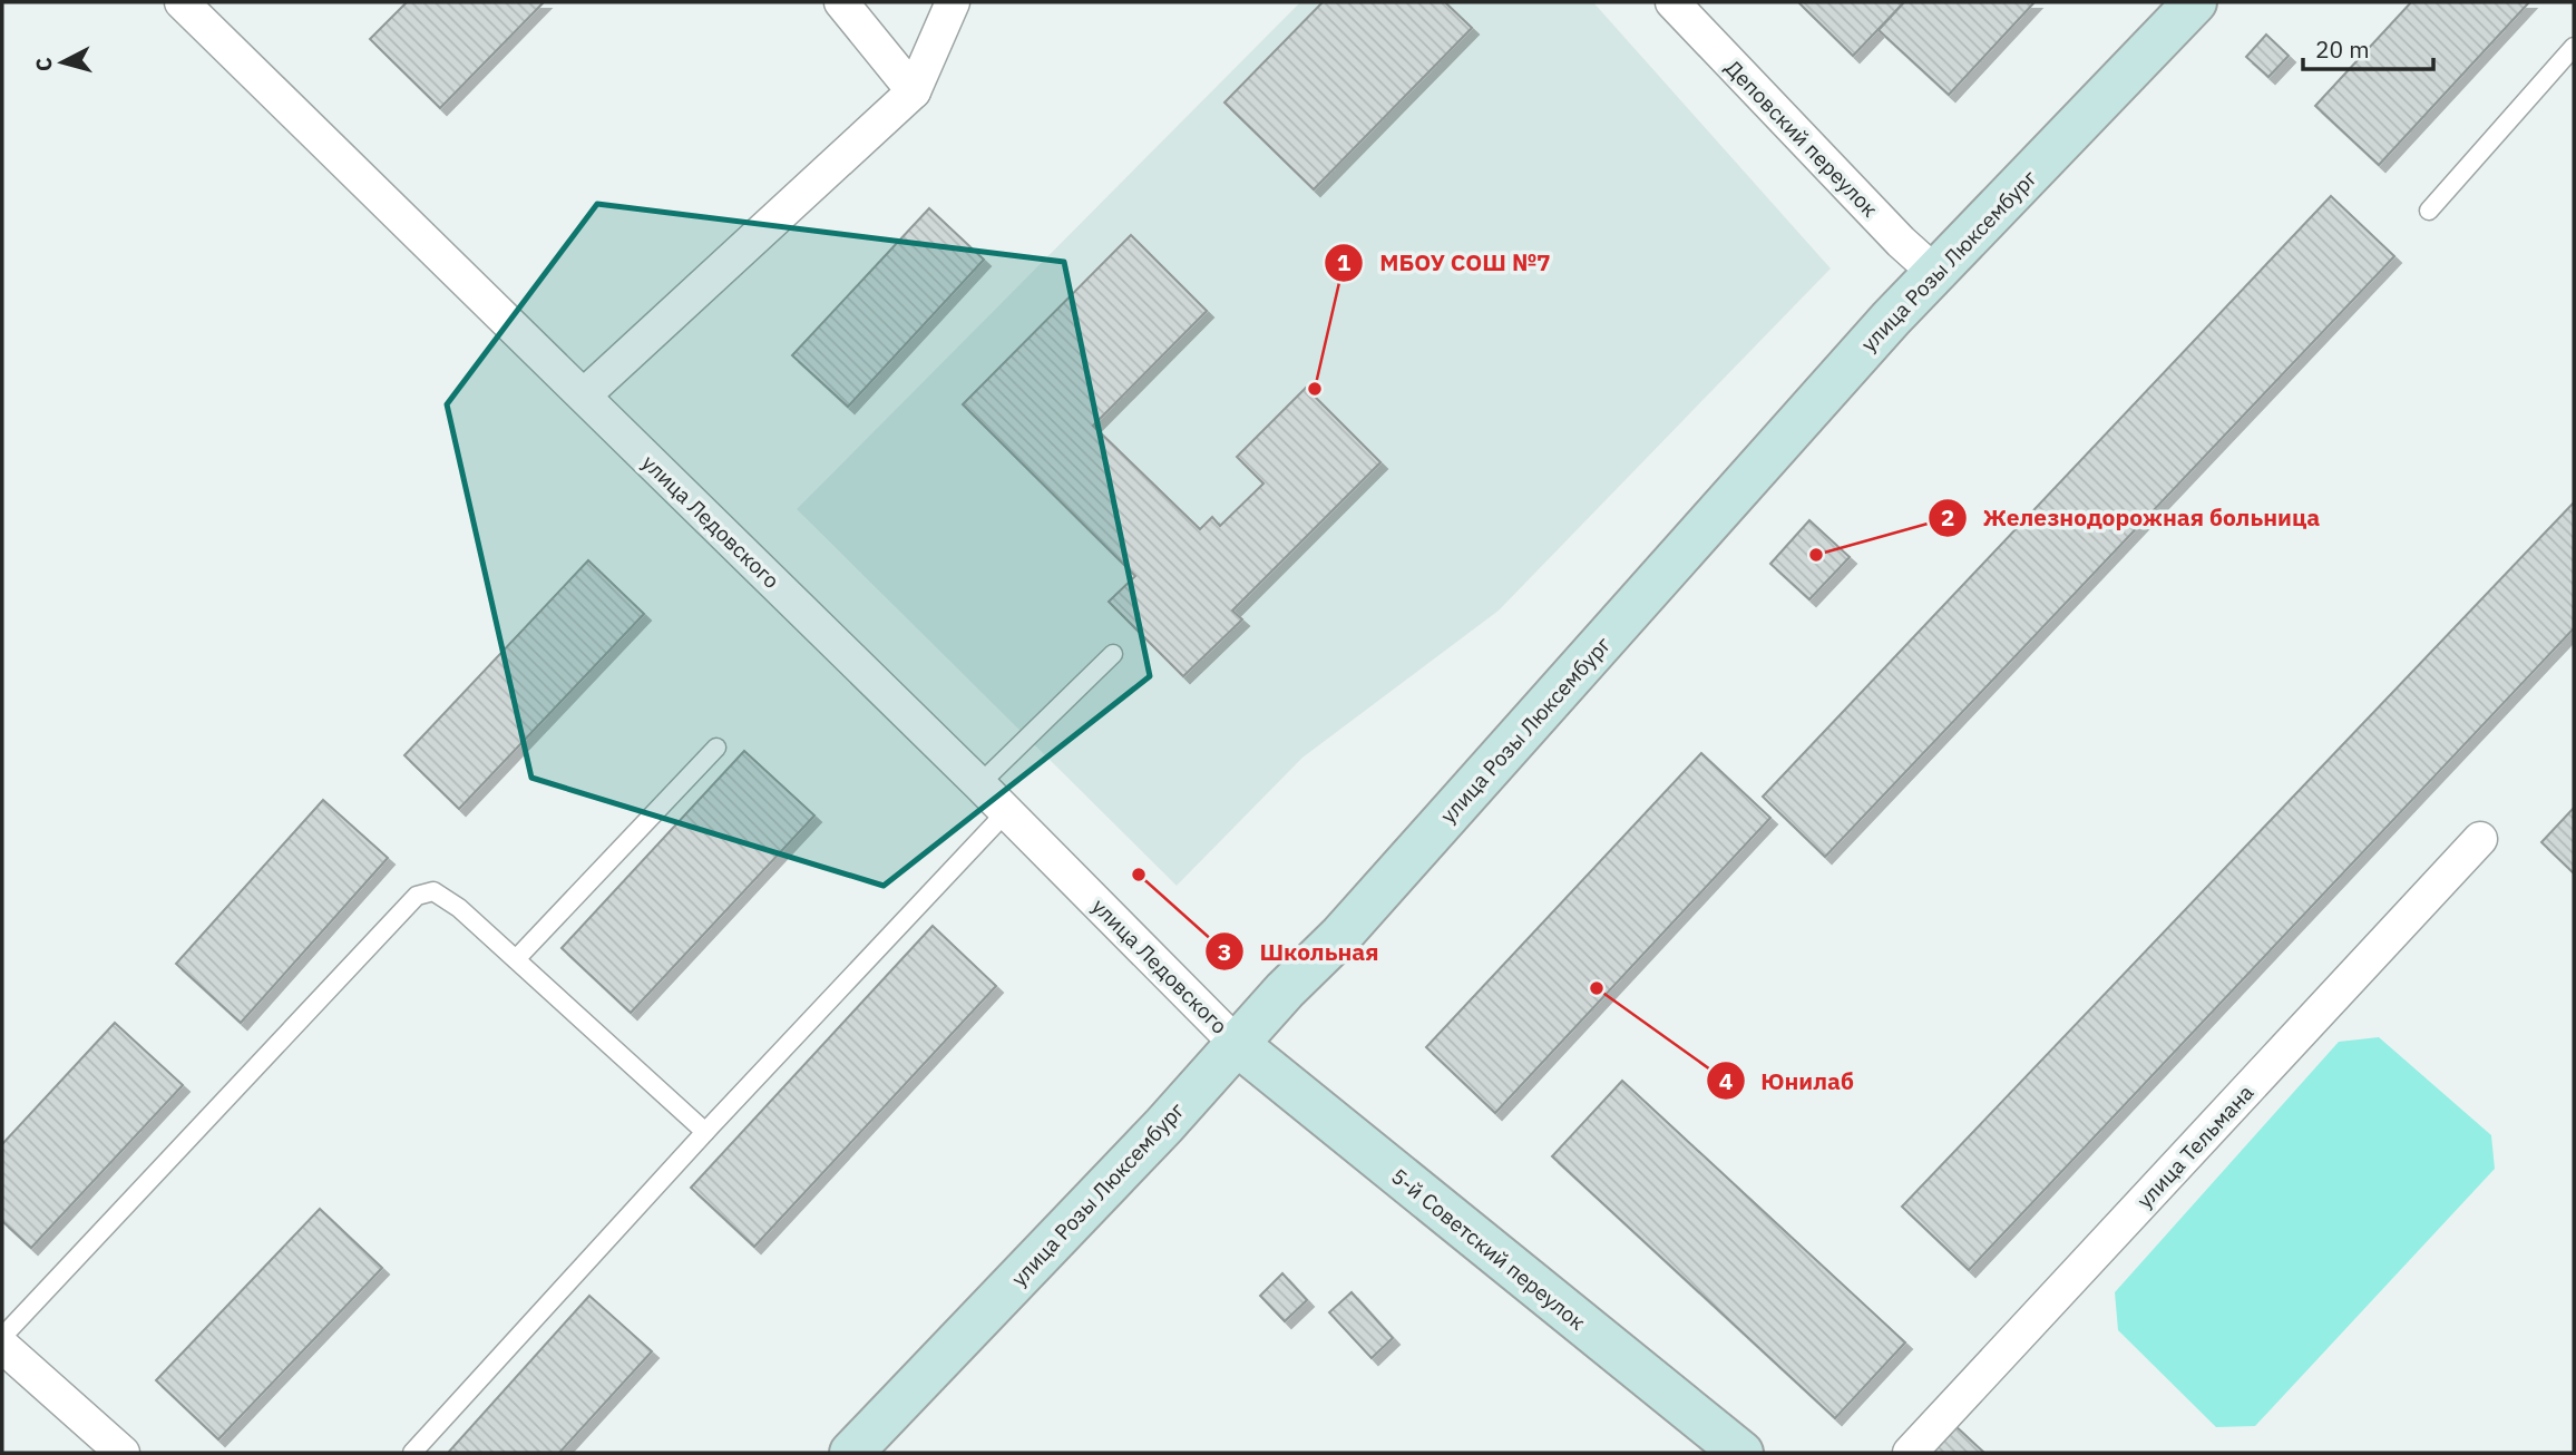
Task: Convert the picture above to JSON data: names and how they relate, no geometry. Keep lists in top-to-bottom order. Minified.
{"streets":{"main road":["улица Розы Люксембург","5-й Советский переулок"],"street":["Деповский переулок","улица Ледовского","улица Тельмана"]},"crossings":[["Деповский переулок","улица Розы Люксембург"],["улица Розы Люксембург","улица Ледовского"],["улица Розы Люксембург","5-й Советский переулок"],["улица Ледовского","5-й Советский переулок"]],"places":["МБОУ СОШ №7","Железнодорожная больница","Школьная","Юнилаб"],"scale_bar":"20 m","north":"left"}
